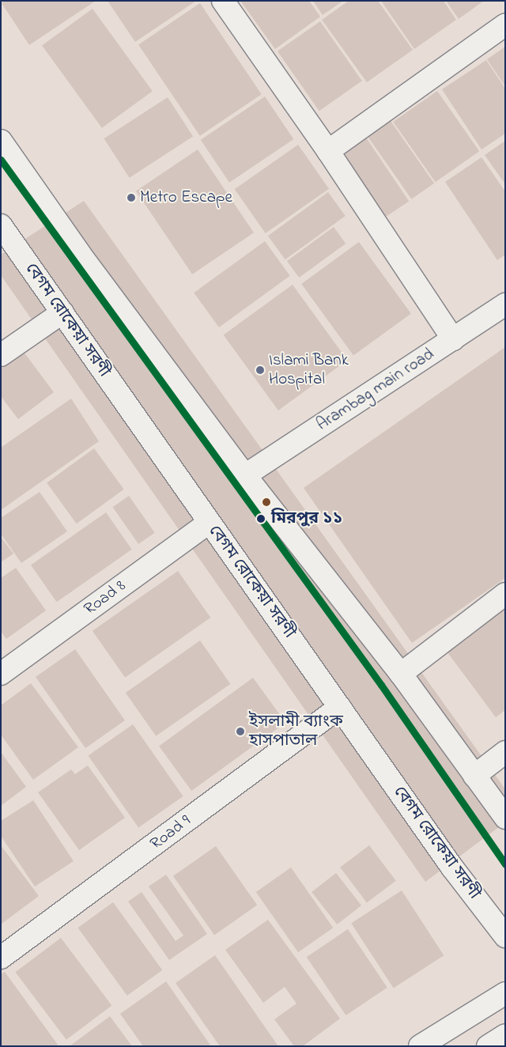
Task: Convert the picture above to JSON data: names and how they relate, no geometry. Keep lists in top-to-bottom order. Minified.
{"streets":{"street":["বেগম রোকেয়া সরণী","Arambag main road","Road 8","Road 9"]},"crossings":[["বেগম রোকেয়া সরণী","Road 8"],["বেগম রোকেয়া সরণী","Road 9"]],"places":["Metro Escape","Islami Bank Hospital","মিরপুর ১১","ইসলামী ব্যাংক হাসপাতাল"]}
